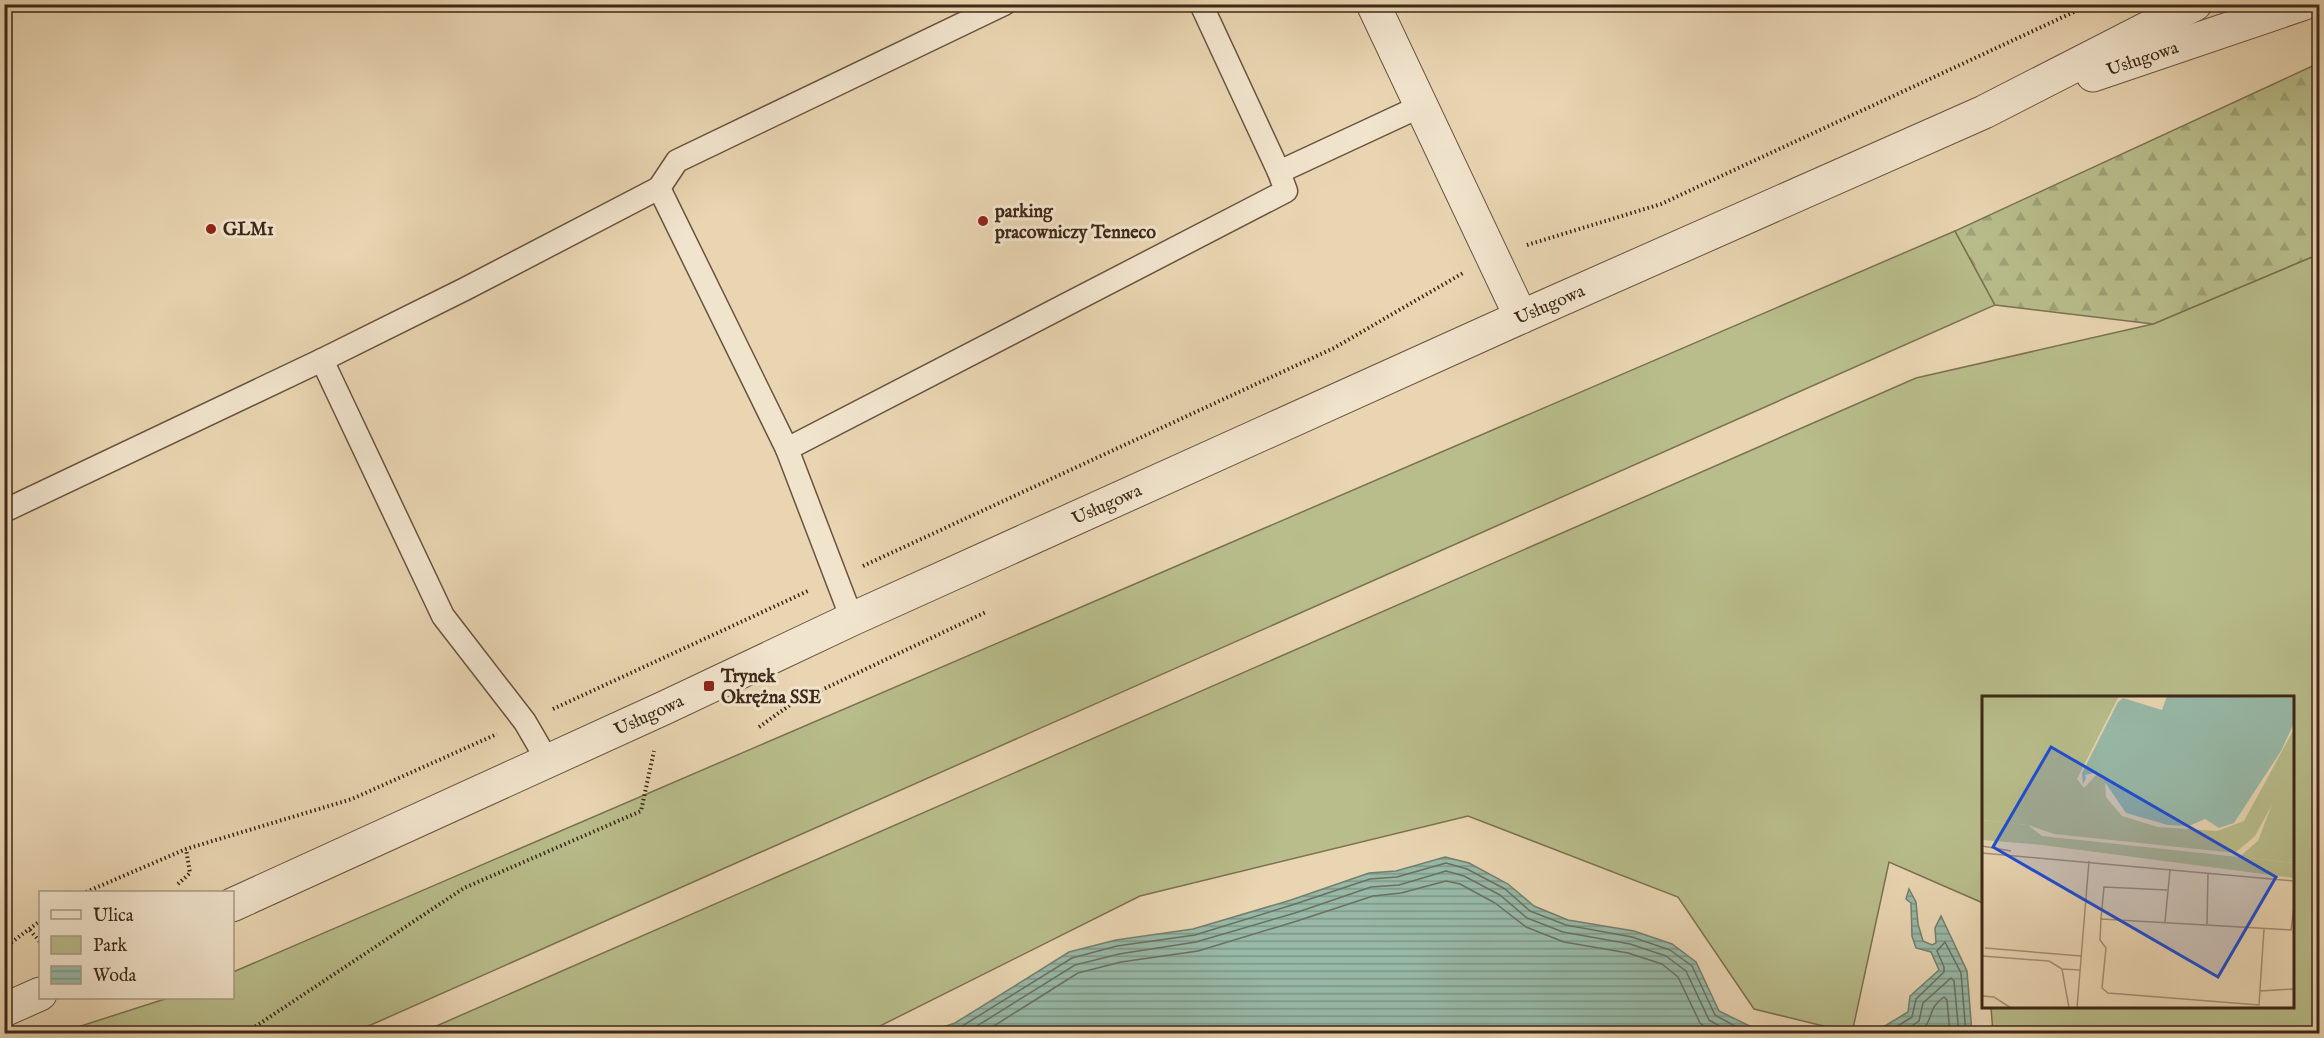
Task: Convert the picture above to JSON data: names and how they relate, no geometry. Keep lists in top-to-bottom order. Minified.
{"streets":{"street":["Usługowa"]},"places":{"other":["parking pracowniczy Tenneco","GLM1"],"transit":["Trynek Okrężna SSE"]},"legend":["Ulica","Park","Woda"]}
